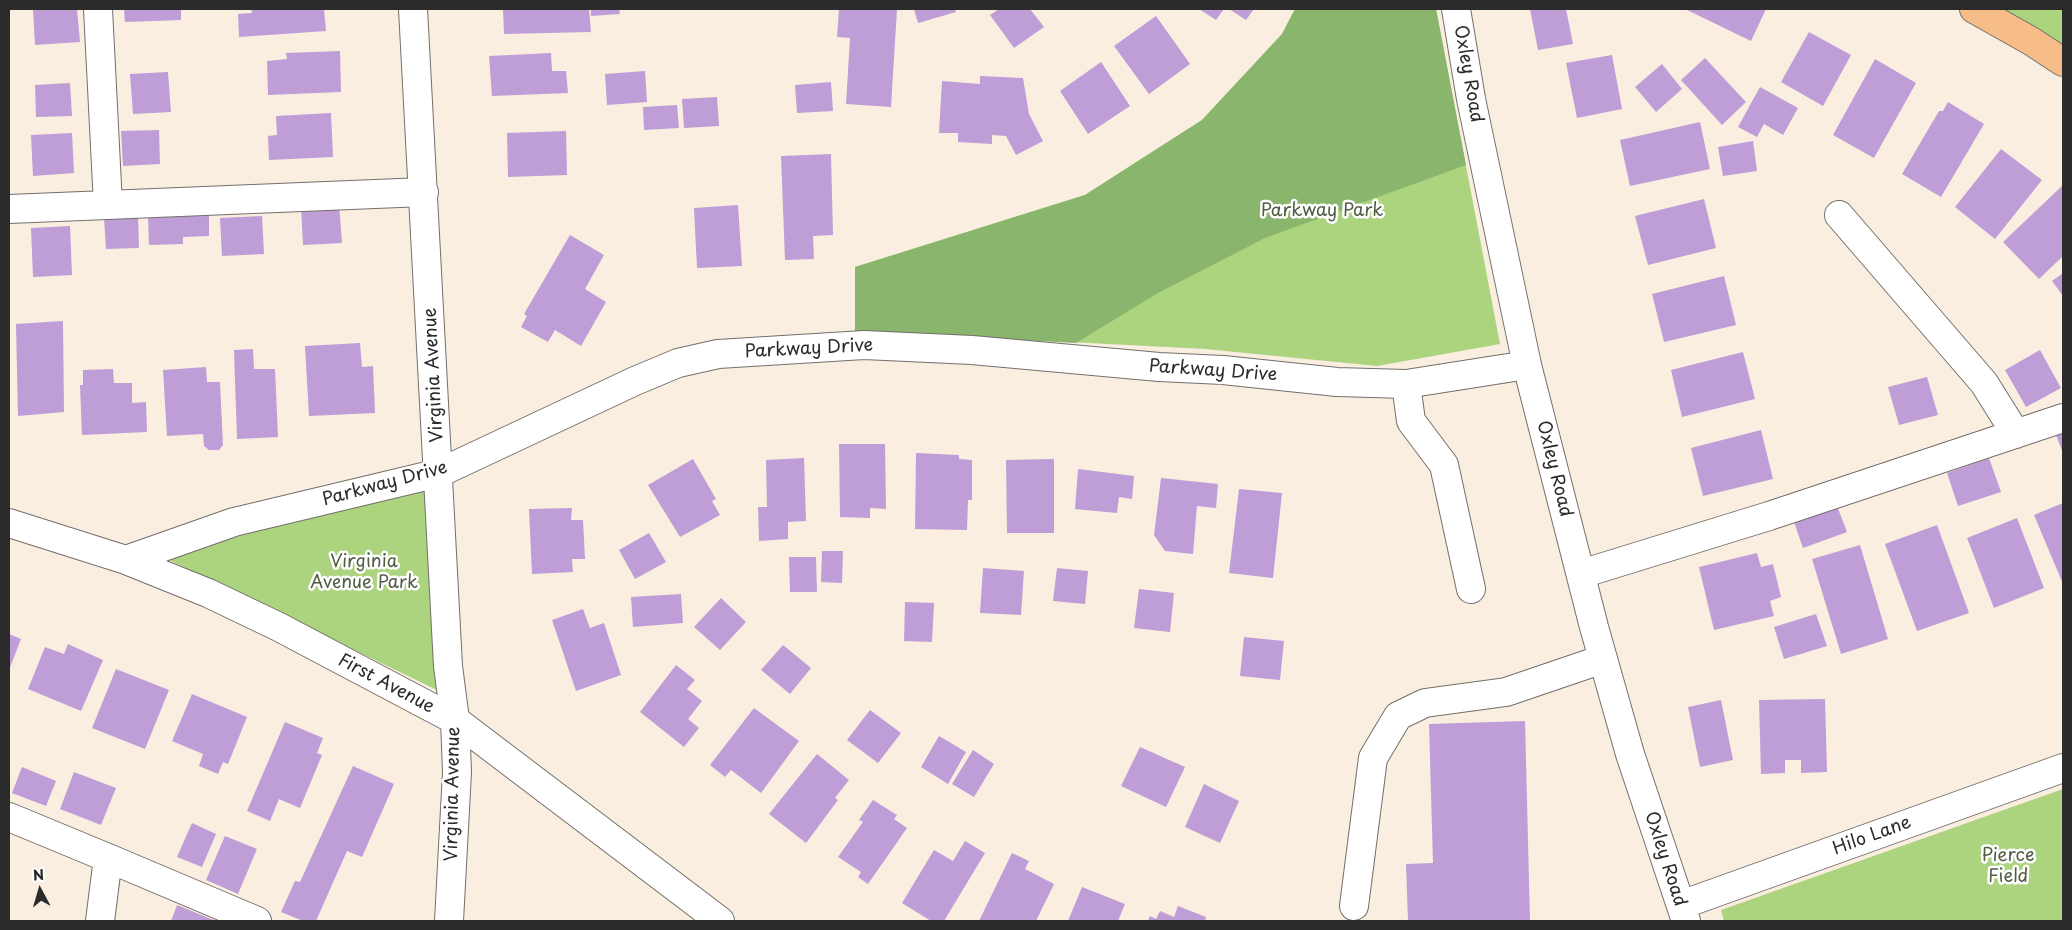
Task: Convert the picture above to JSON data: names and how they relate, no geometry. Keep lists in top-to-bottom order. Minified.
{"streets":{"street":["Oxley Road","Parkway Drive","Virginia Avenue","First Avenue","Hilo Lane"]},"crossings":[["Oxley Road","Parkway Drive"],["Oxley Road","Hilo Lane"],["Parkway Drive","Virginia Avenue"],["Parkway Drive","First Avenue"],["Virginia Avenue","First Avenue"]],"parks":["Parkway Park","Virginia Avenue Park","Pierce Field"],"north":"top"}
